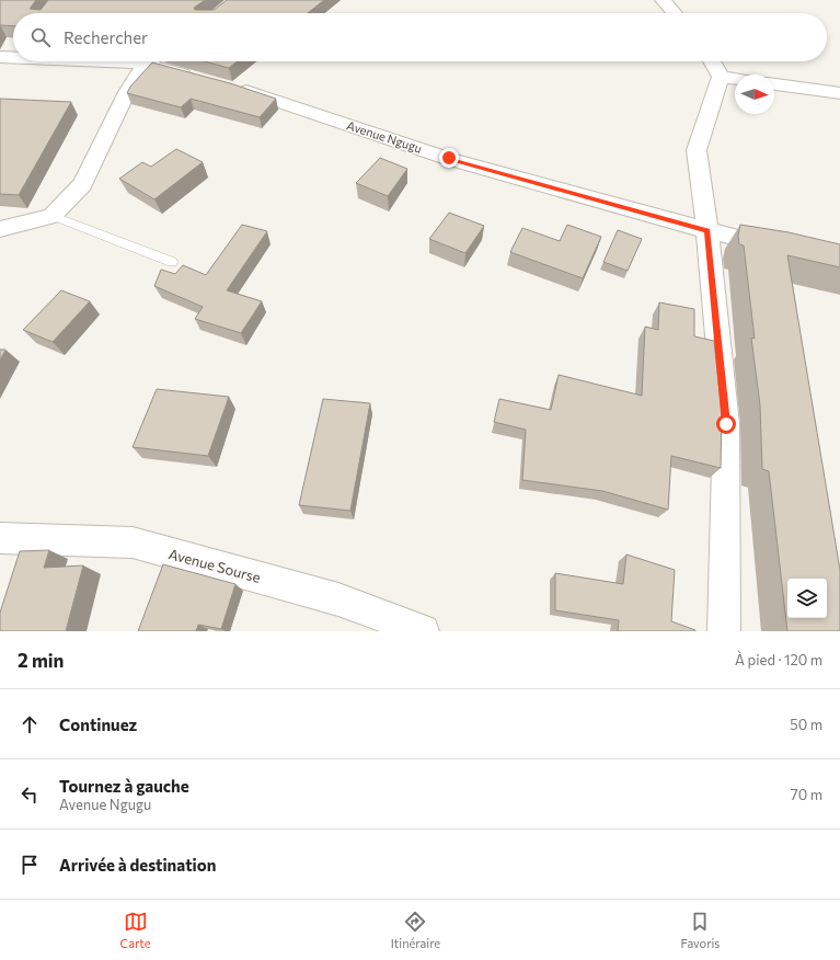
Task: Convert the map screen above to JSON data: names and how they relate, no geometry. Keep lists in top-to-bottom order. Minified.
{"streets":{"street":["Avenue Ngugu","Avenue Sourse"]},"north":"right","page":{"search":"Rechercher","heading":["2 min","À pied · 120 m"],"list":[["Continuez","50 m"],["Tournez à gauche","Avenue Ngugu","70 m"],"Arrivée à destination"],"nav":["Carte","Itinéraire","Favoris"]}}
